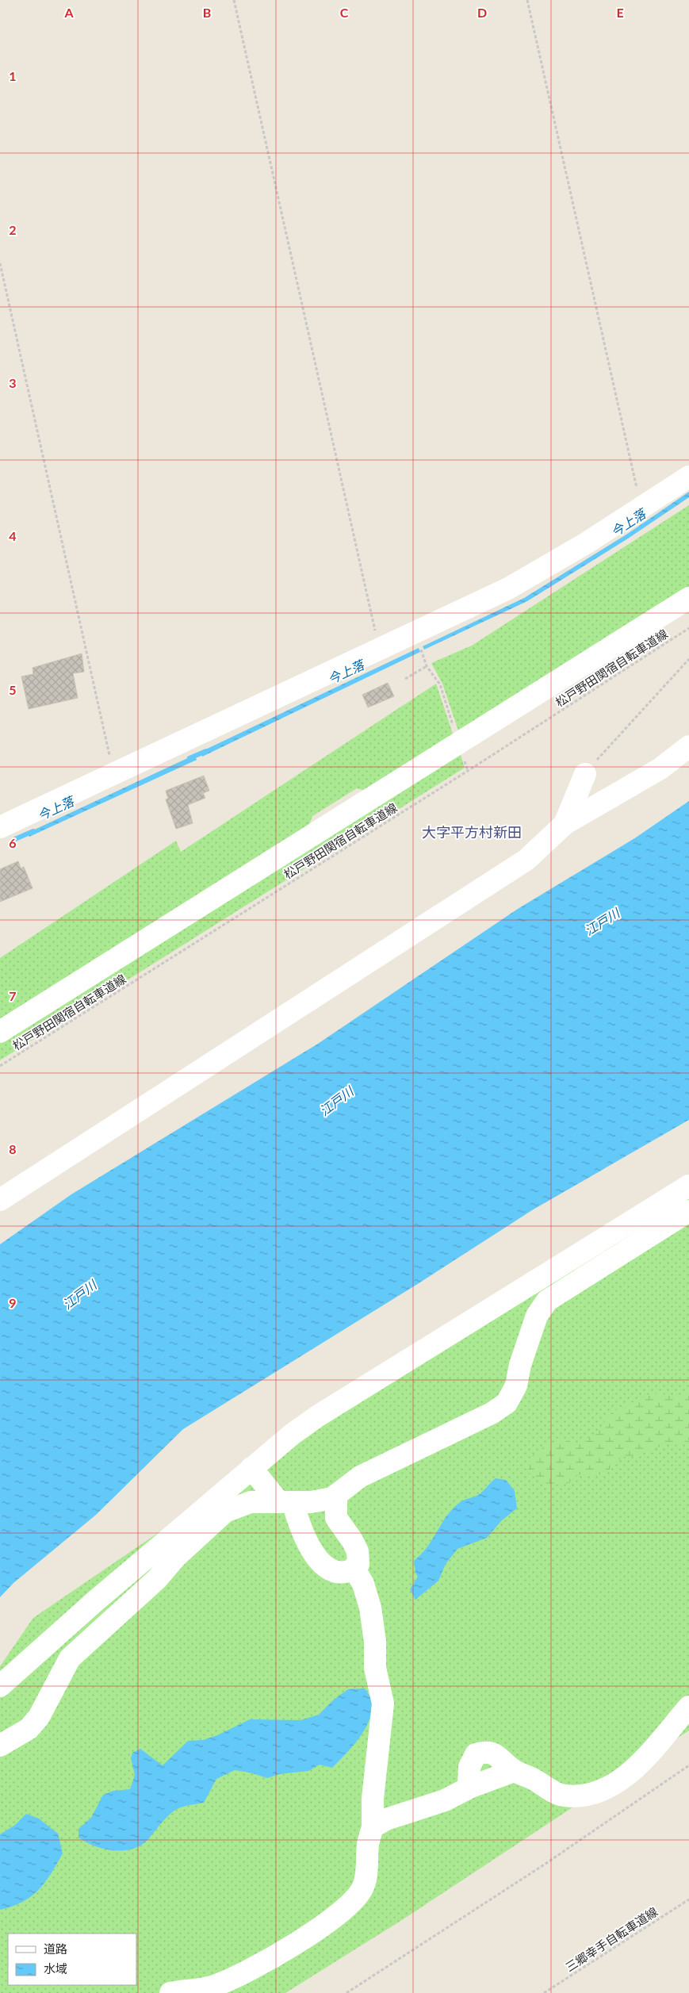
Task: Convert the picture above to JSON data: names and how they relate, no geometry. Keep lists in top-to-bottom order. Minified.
{"streets":{"path":["松戸野田関宿自転車道線","三郷幸手自転車道線"]},"districts":["大字平方村新田"],"water":["今上落","江戸川"],"legend":["道路","水域"],"grid":{"columns":["A","B","C","D","E"],"rows":["1","2","3","4","5","6","7","8","9"]}}
